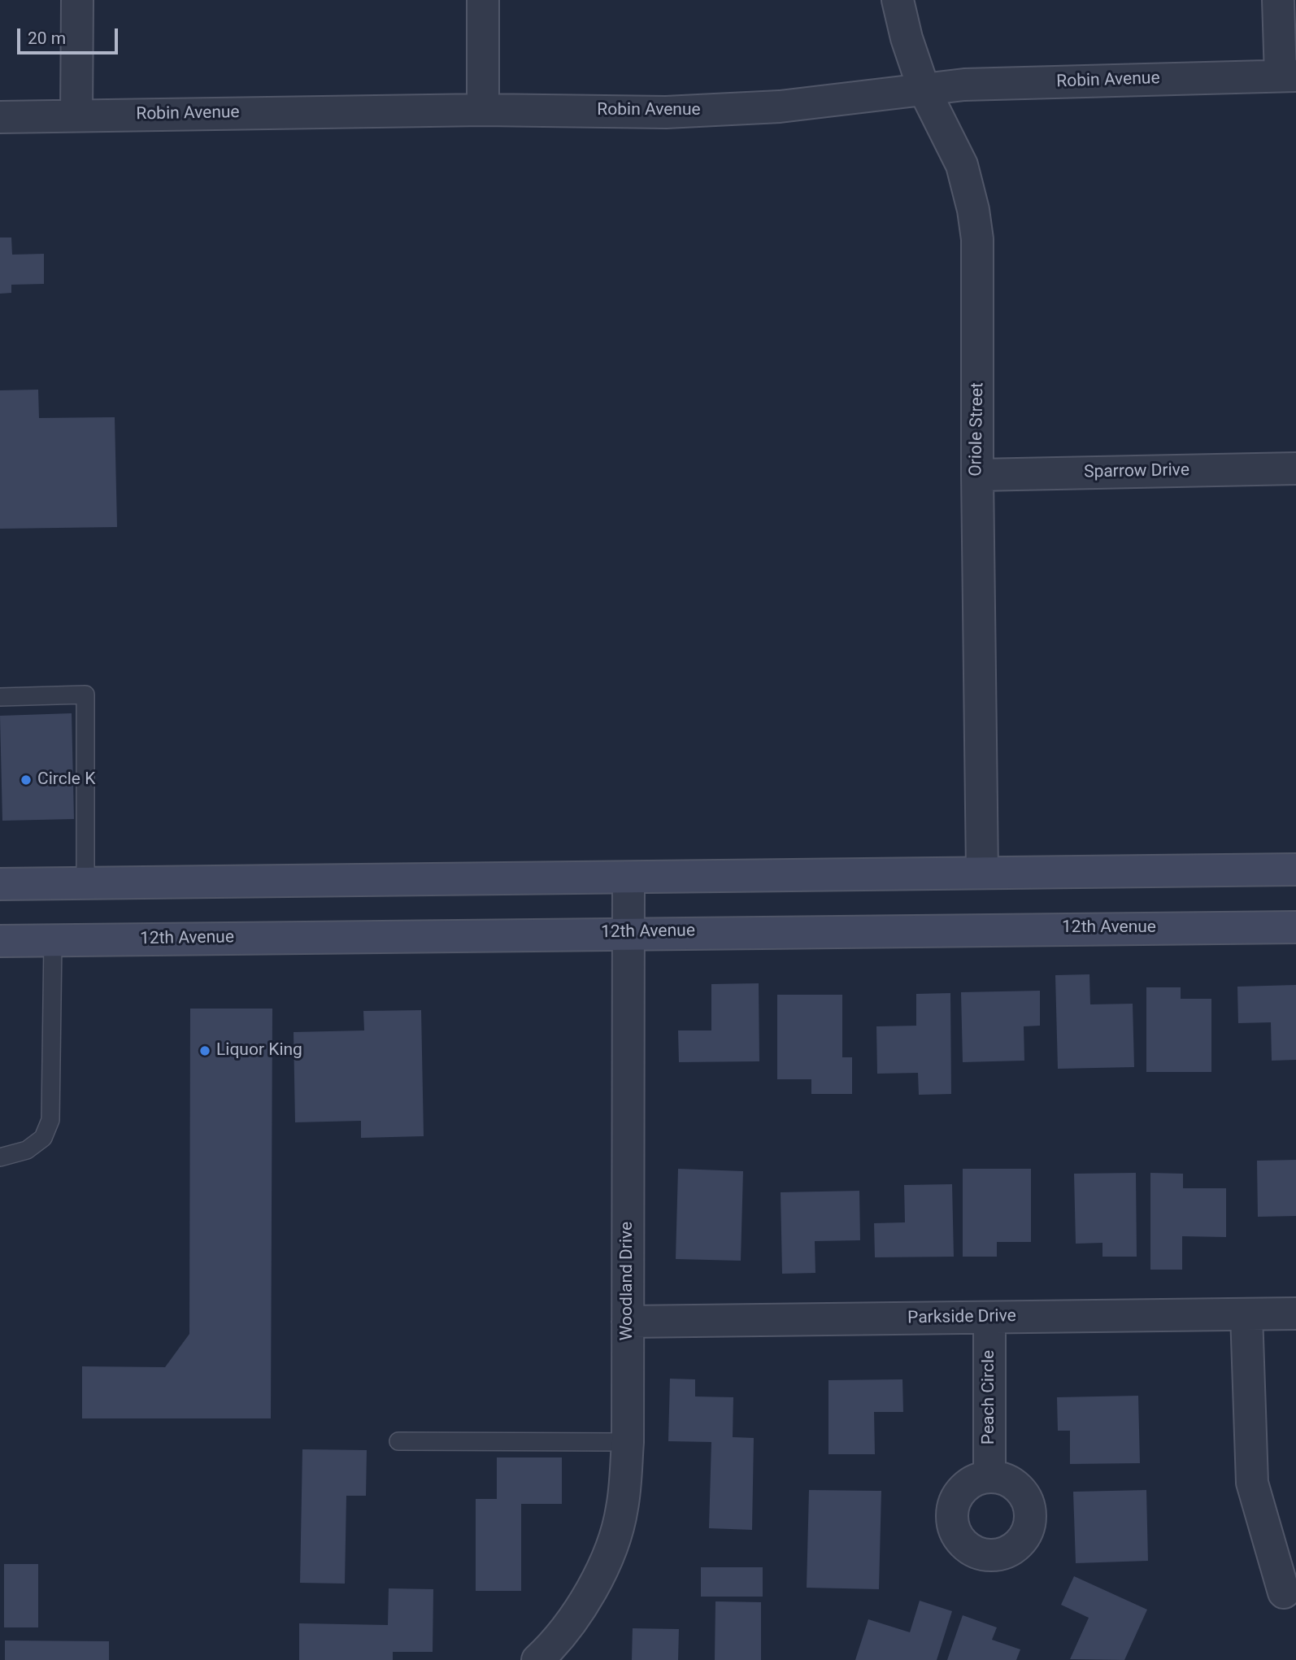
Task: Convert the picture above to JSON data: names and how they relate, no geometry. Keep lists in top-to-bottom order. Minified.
{"streets":{"street":["Robin Avenue","Oriole Street","Sparrow Drive","12th Avenue","Woodland Drive","Parkside Drive","Peach Circle"]},"crossings":[["Robin Avenue","Oriole Street"],["Oriole Street","Sparrow Drive"],["12th Avenue","Woodland Drive"],["Woodland Drive","Parkside Drive"],["Parkside Drive","Peach Circle"]],"places":["Circle K","Liquor King"],"scale_bar":"20 m"}
